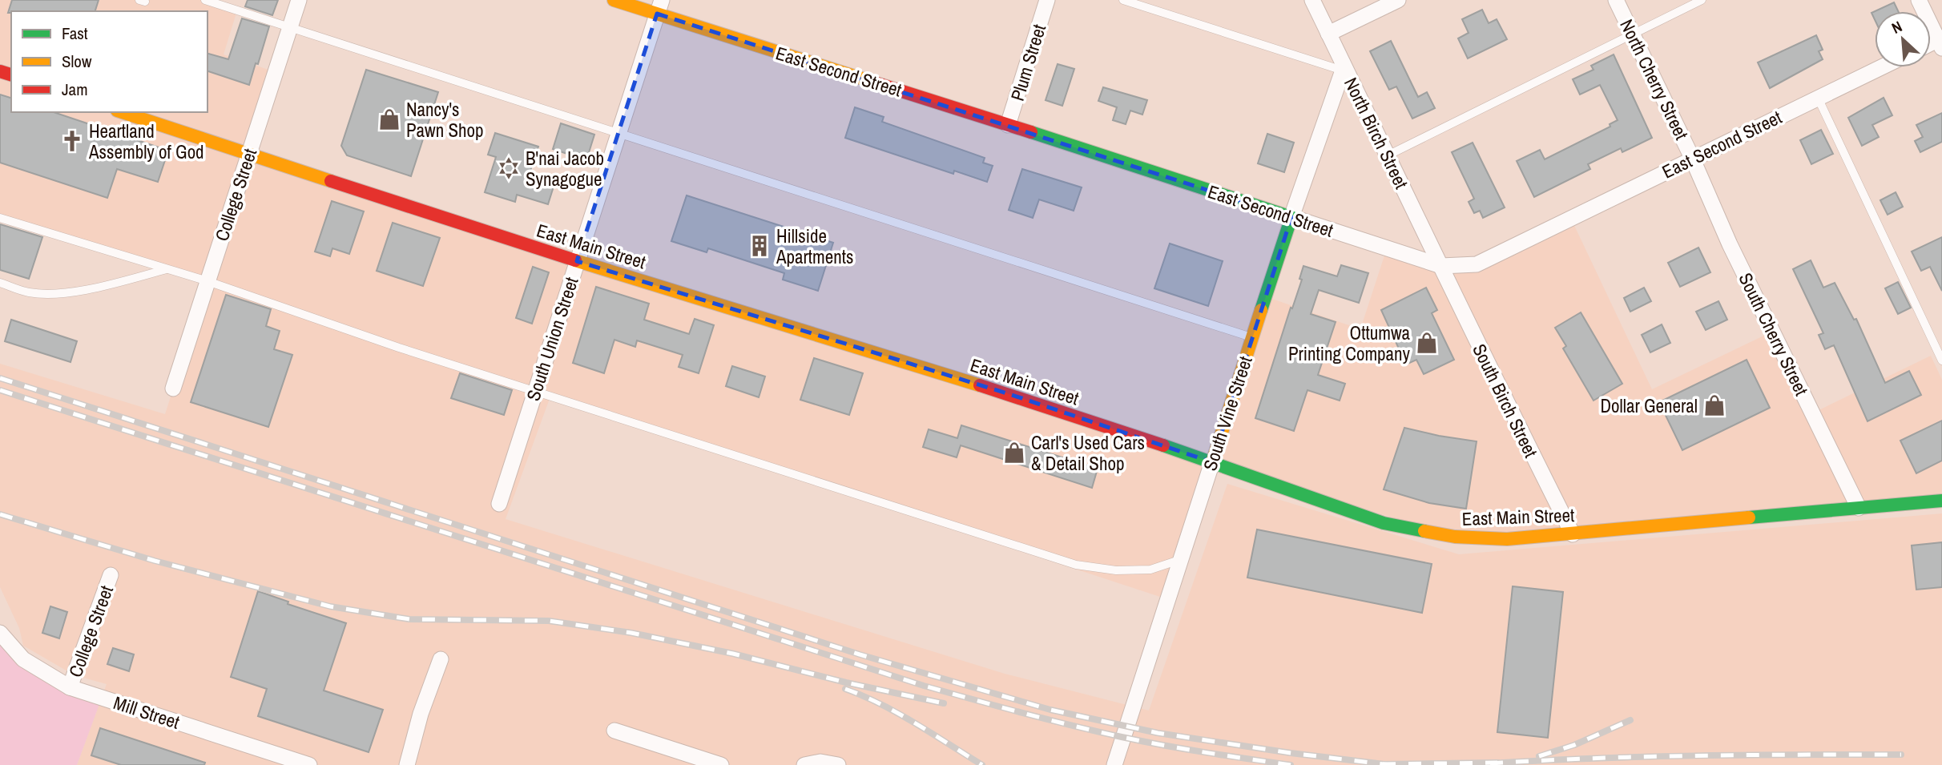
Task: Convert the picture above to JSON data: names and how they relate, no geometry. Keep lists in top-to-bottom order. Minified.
{"streets":{"main road":["East Second Street","East Main Street","South Vine Street"],"street":["Plum Street","North Cherry Street","North Birch Street","College Street","South Cherry Street","South Union Street","South Birch Street","Mill Street"]},"crossings":[["Plum Street","East Second Street"],["East Second Street","North Cherry Street"],["East Second Street","North Birch Street"],["East Second Street","South Cherry Street"],["East Second Street","South Union Street"],["East Second Street","South Birch Street"],["East Second Street","South Vine Street"],["North Cherry Street","South Cherry Street"],["North Birch Street","South Birch Street"],["North Birch Street","South Vine Street"],["College Street","East Main Street"],["College Street","Mill Street"],["East Main Street","South Cherry Street"],["East Main Street","South Union Street"],["East Main Street","South Birch Street"],["East Main Street","South Vine Street"]],"places":{"shop":["Nancy's Pawn Shop","Ottumwa Printing Company","Dollar General","Carl's Used Cars & Detail Shop"],"church":["Heartland Assembly of God"],"synagogue":["B'nai Jacob Synagogue"],"building":["Hillside Apartments"]},"legend":["Fast","Slow","Jam"],"north":"top left"}
